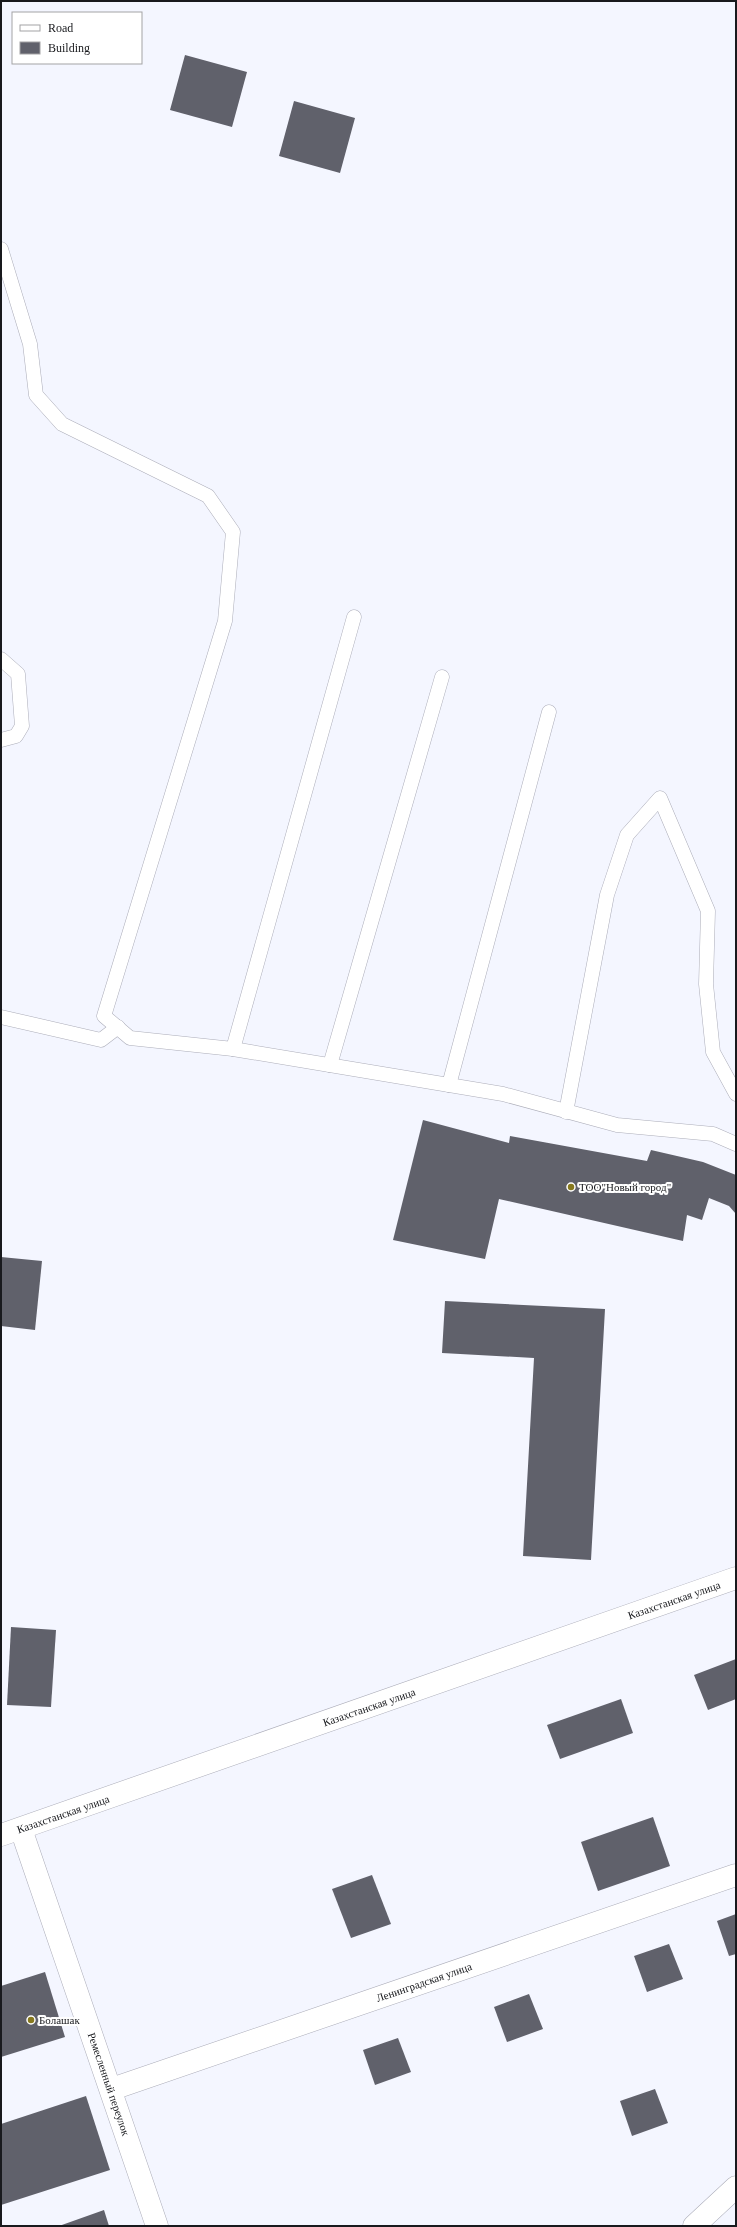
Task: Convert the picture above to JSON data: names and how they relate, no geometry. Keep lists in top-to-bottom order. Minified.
{"streets":{"street":["Казахстанская улица","Ленинградская улица","Ремесленный переулок"]},"crossings":[["Казахстанская улица","Ремесленный переулок"],["Ленинградская улица","Ремесленный переулок"]],"places":["ТОО\"Новый город\"","Болашак"],"legend":["Road","Building"]}
